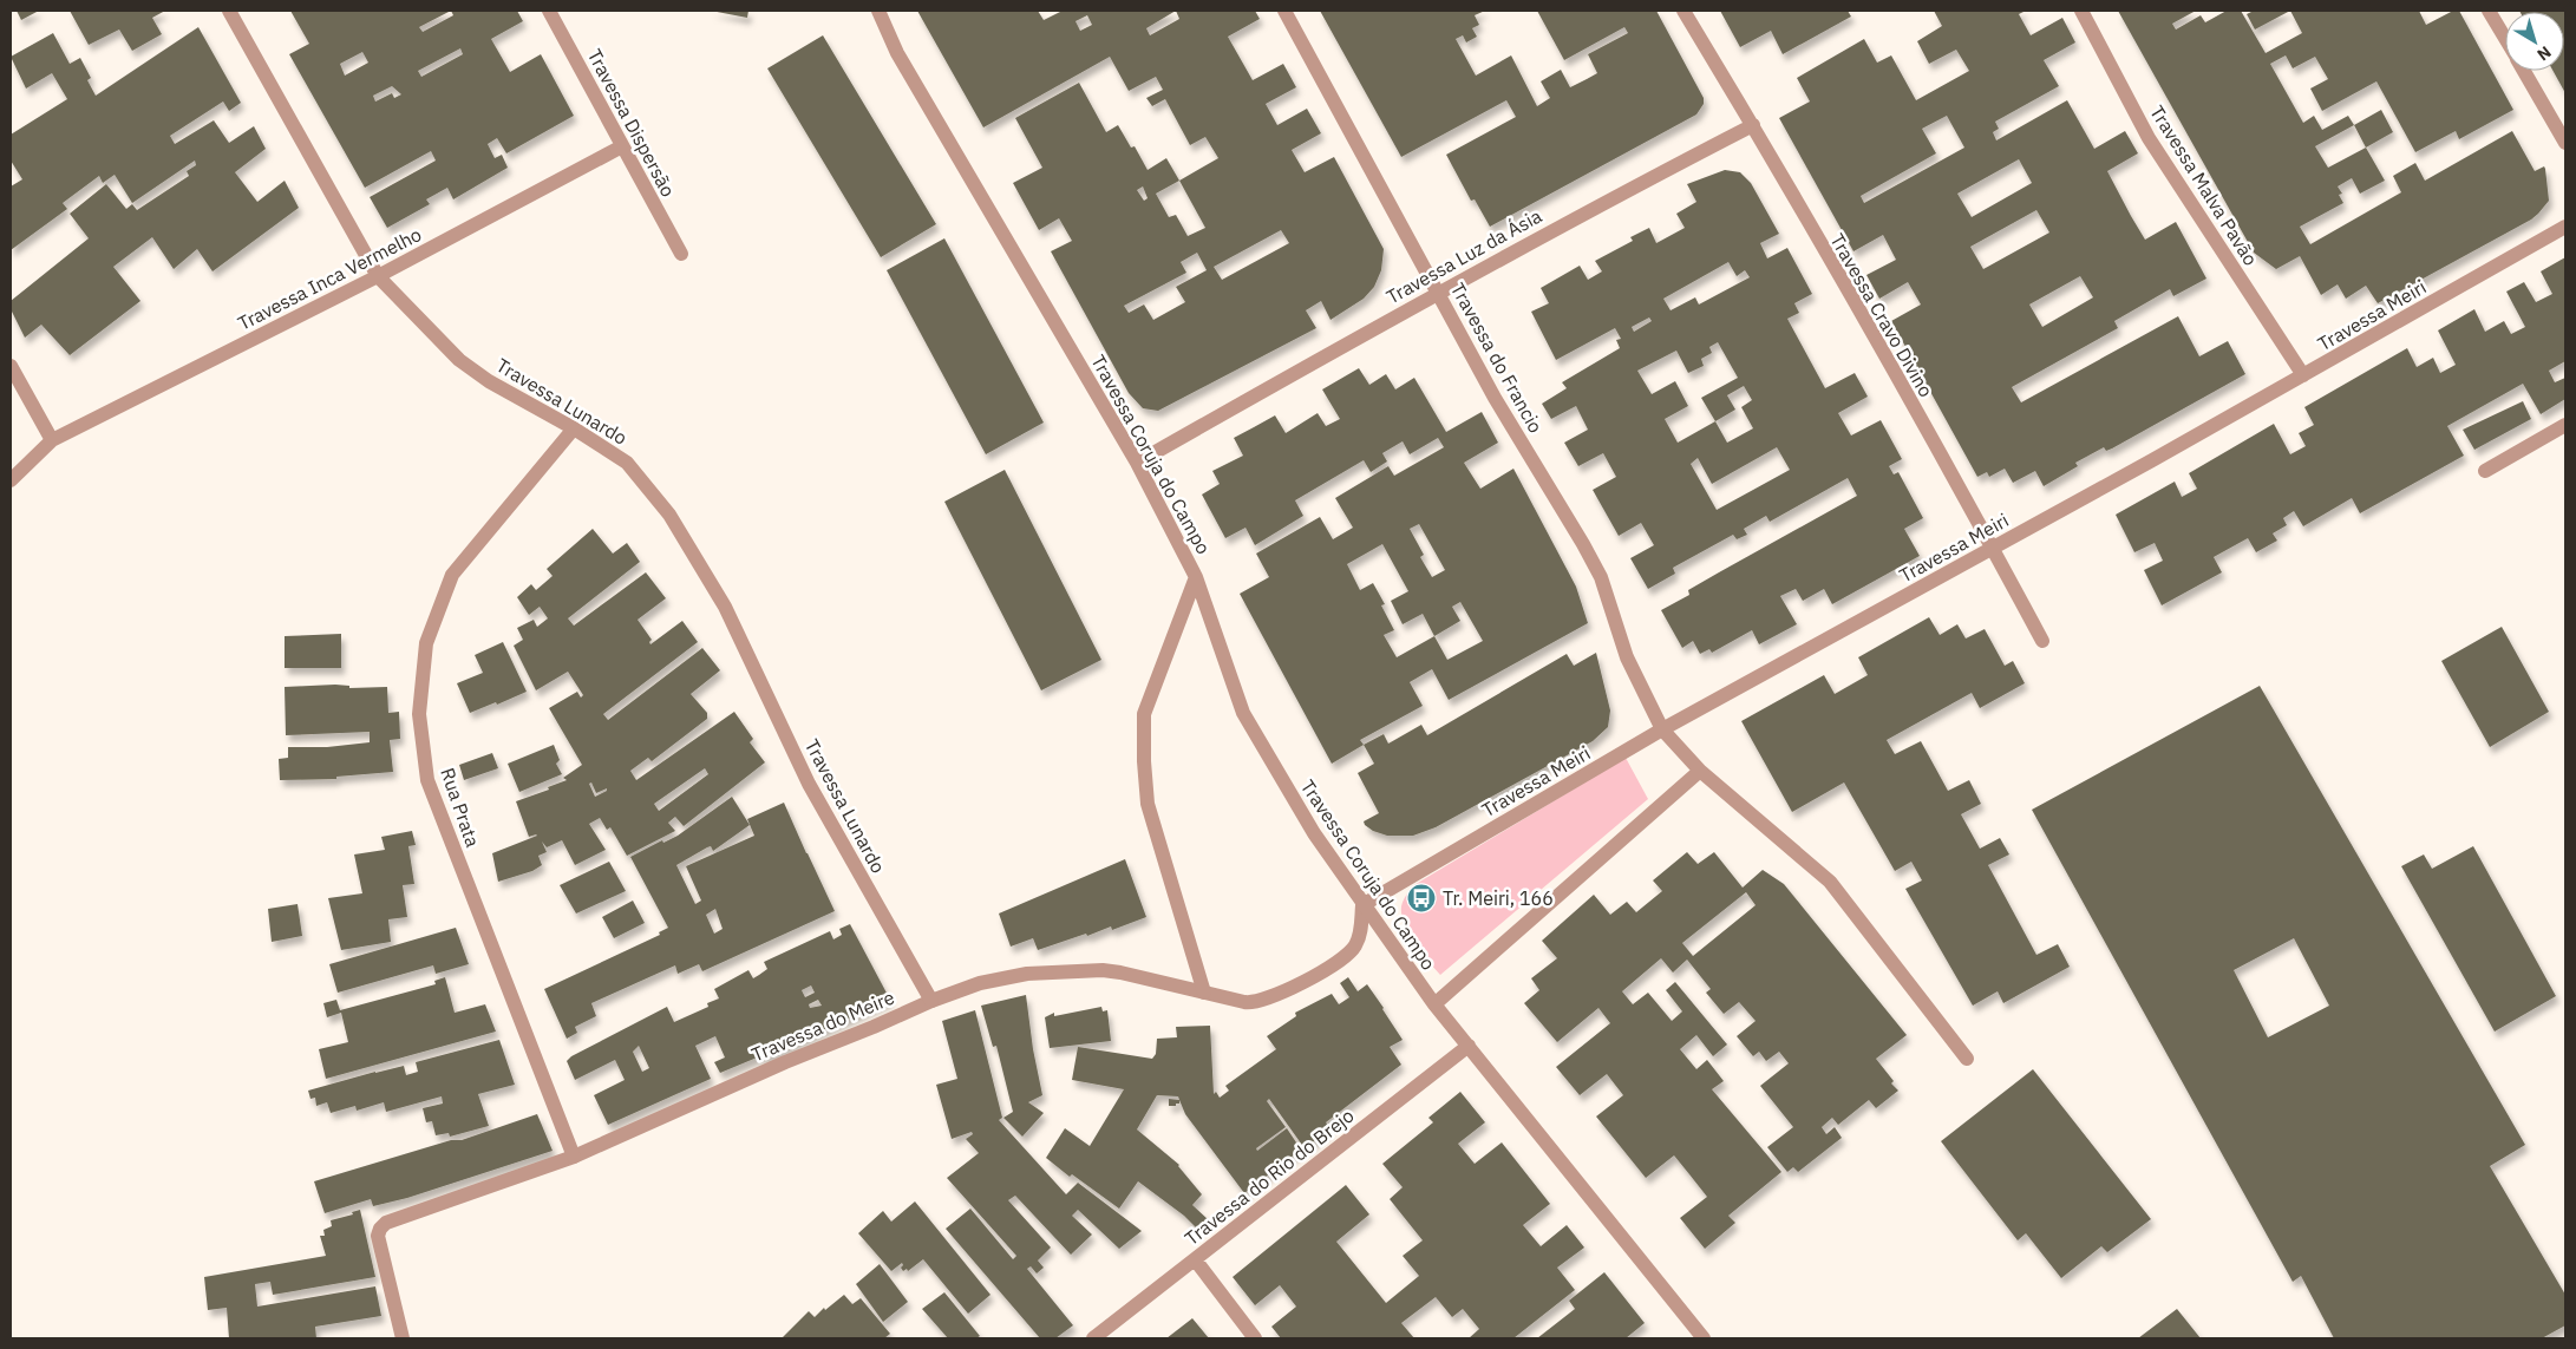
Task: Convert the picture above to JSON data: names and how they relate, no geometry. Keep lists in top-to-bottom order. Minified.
{"streets":{"street":["Travessa Dispersão","Travessa Malva Pavão","Travessa Luz da Ásia","Travessa Inca Vermelho","Travessa Cravo Divino","Travessa Meiri","Travessa do Francio","Travessa Lunardo","Travessa Coruja do Campo","Rua Prata","Travessa do Meire","Travessa do Rio do Brejo"]},"crossings":[["Travessa Dispersão","Travessa Inca Vermelho"],["Travessa Malva Pavão","Travessa Meiri"],["Travessa Luz da Ásia","Travessa Cravo Divino"],["Travessa Luz da Ásia","Travessa do Francio"],["Travessa Luz da Ásia","Travessa Coruja do Campo"],["Travessa Inca Vermelho","Travessa Lunardo"],["Travessa Cravo Divino","Travessa Meiri"],["Travessa Meiri","Travessa do Francio"],["Travessa Meiri","Travessa Coruja do Campo"],["Travessa Meiri","Travessa do Meire"],["Travessa Lunardo","Rua Prata"],["Travessa Lunardo","Travessa do Meire"],["Travessa Coruja do Campo","Travessa do Meire"],["Travessa Coruja do Campo","Travessa do Rio do Brejo"],["Rua Prata","Travessa do Meire"]],"places":{"bus stop":["Tr. Meiri, 166"]},"north":"bottom right"}
